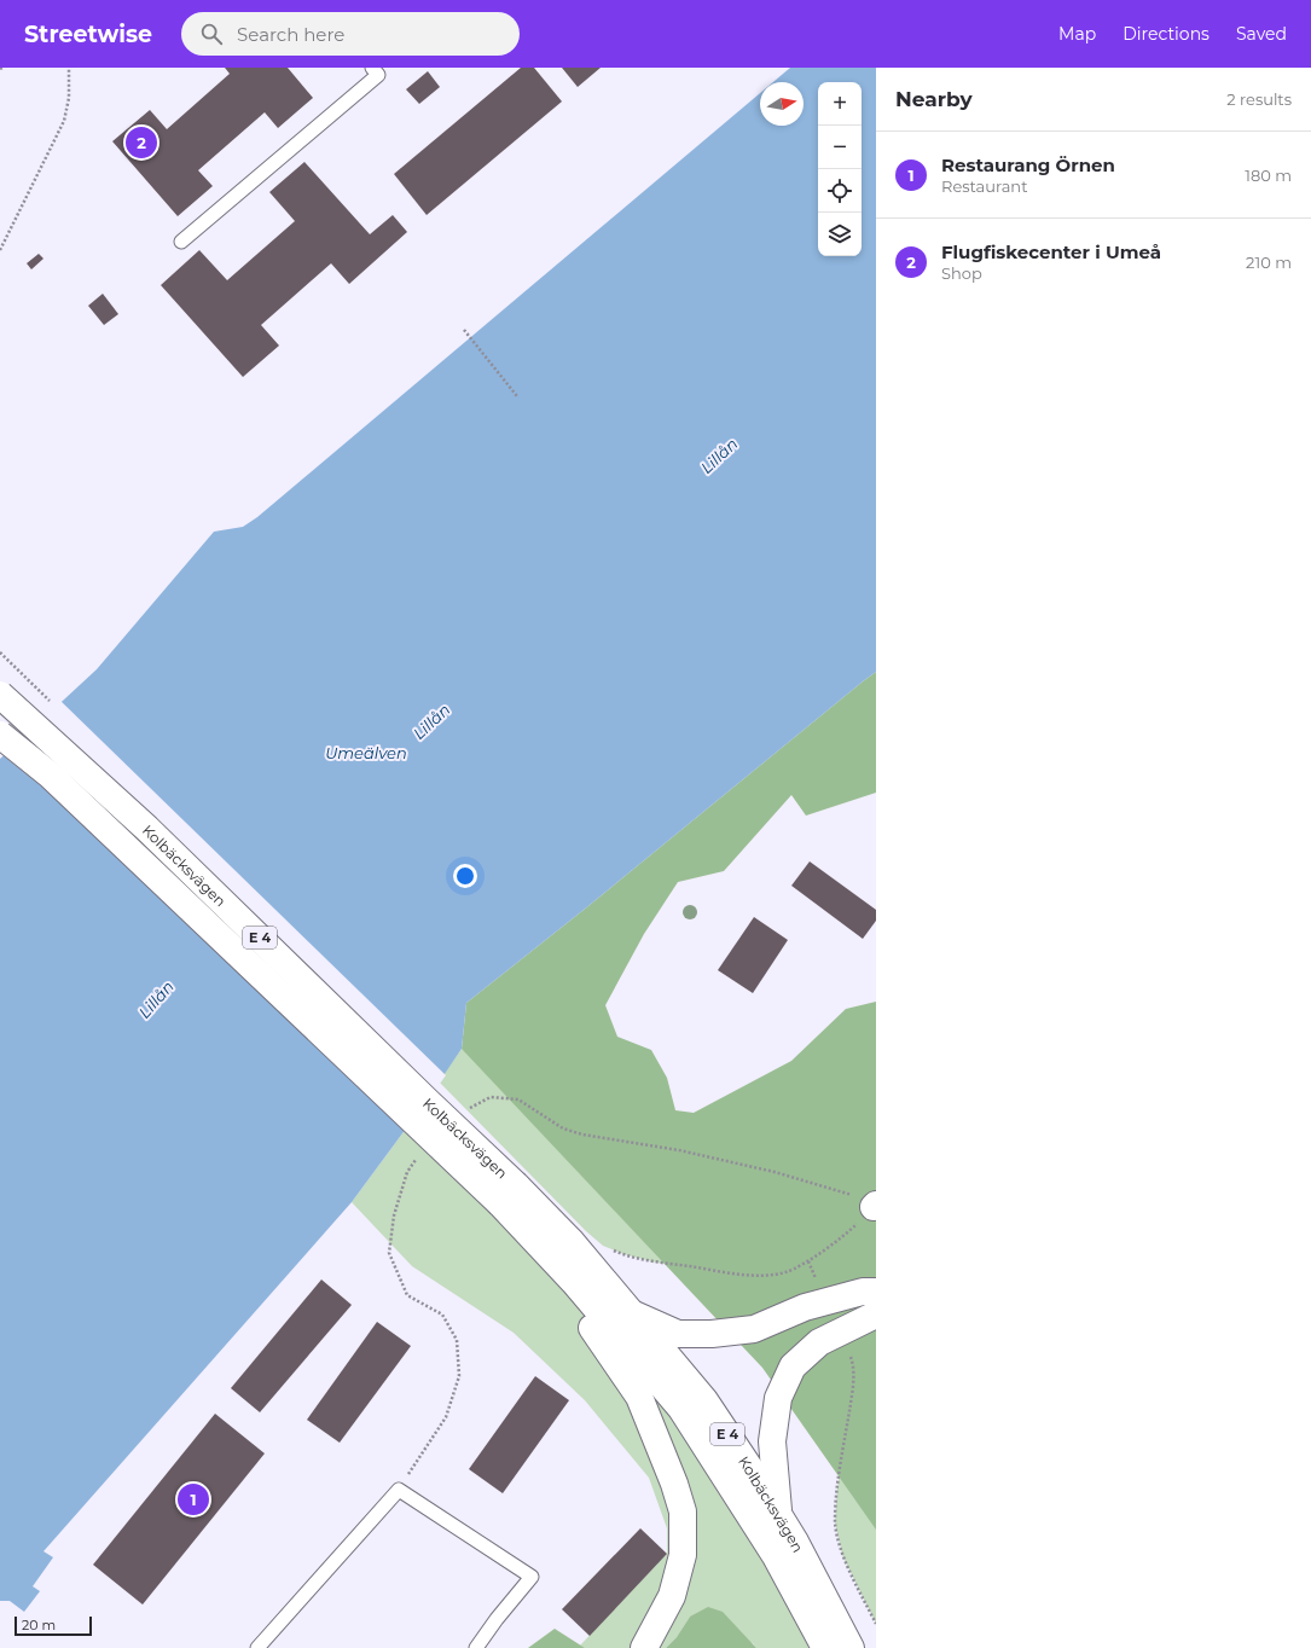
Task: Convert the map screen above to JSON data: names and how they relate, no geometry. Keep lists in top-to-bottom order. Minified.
{"streets":{"highway":["Kolbäcksvägen","E 4"]},"water":["Lillån","Umeälven"],"scale_bar":"20 m","north":"right","page":{"header":"Streetwise","search":"Search here","nav":["Map","Directions","Saved"],"heading":["Nearby","2 results"],"map_buttons":["+","−"],"pins":["2","1"],"list":[{"mark":"1","name":"Restaurang Örnen","note":"Restaurant","value":"180 m"},{"mark":"2","name":"Flugfiskecenter i Umeå","note":"Shop","value":"210 m"}],"scale":"20 m"}}
